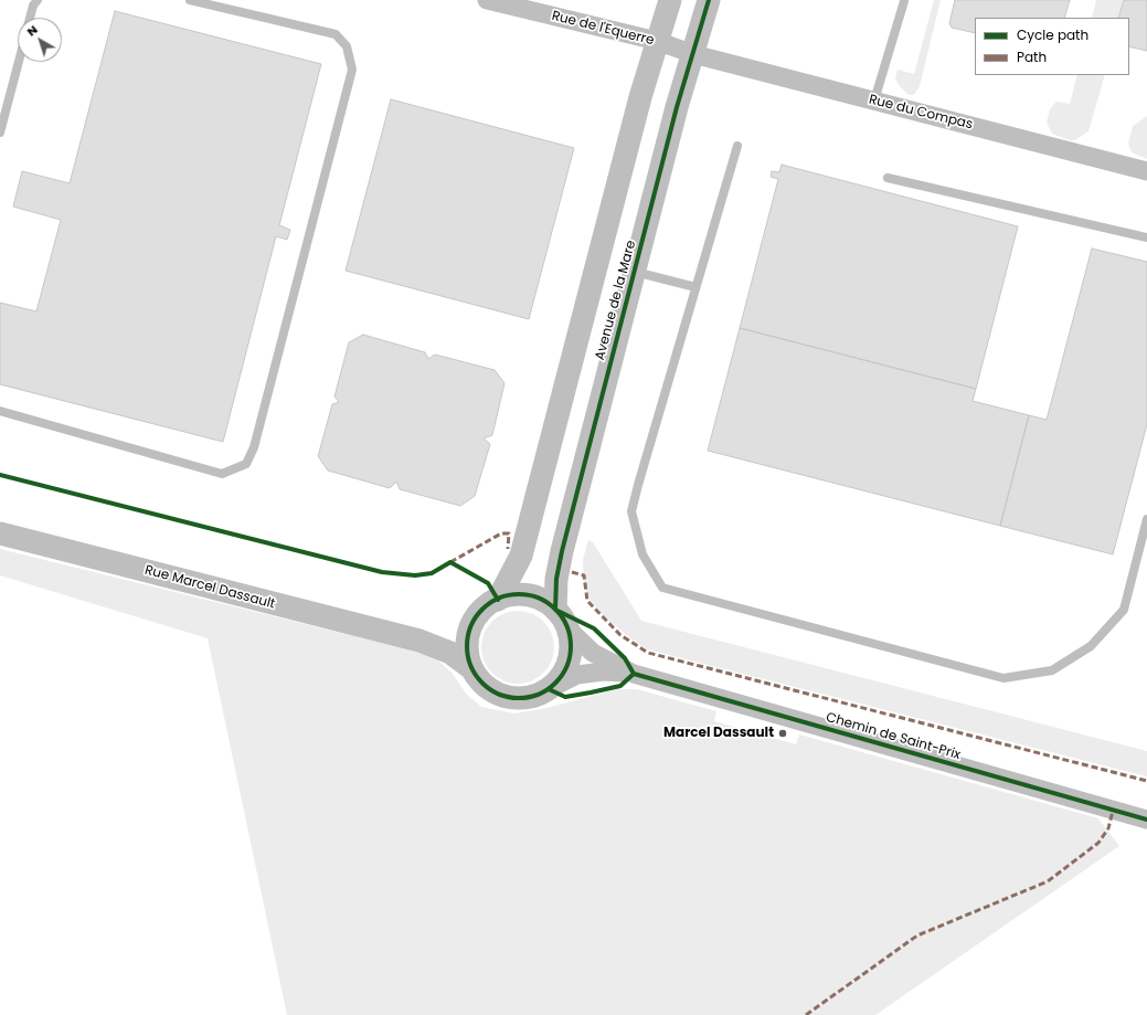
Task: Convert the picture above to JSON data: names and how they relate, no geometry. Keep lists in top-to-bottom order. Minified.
{"streets":{"street":["Rue de l'Equerre","Rue du Compas","Avenue de la Mare","Rue Marcel Dassault","Chemin de Saint-Prix"]},"crossings":[["Rue de l'Equerre","Rue du Compas"],["Rue de l'Equerre","Avenue de la Mare"],["Rue du Compas","Avenue de la Mare"],["Avenue de la Mare","Rue Marcel Dassault"],["Avenue de la Mare","Chemin de Saint-Prix"],["Rue Marcel Dassault","Chemin de Saint-Prix"]],"places":["Marcel Dassault"],"legend":["Cycle path","Path"],"north":"top left"}
